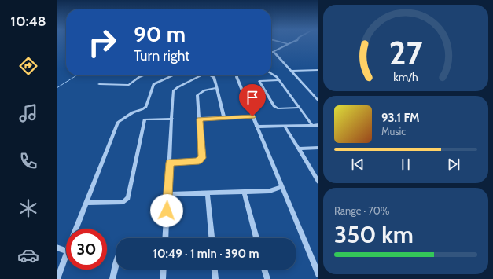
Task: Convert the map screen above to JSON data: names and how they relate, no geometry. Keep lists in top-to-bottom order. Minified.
{"page":{"tabs":"10:48","turn":["90 m","Turn right"],"song":["93.1 FM","Music"],"tile":["Range · 70%","350 km"],"limit":"30","trip":"10:49 · 1 min · 390 m","gauge":["27","km/h"]}}
